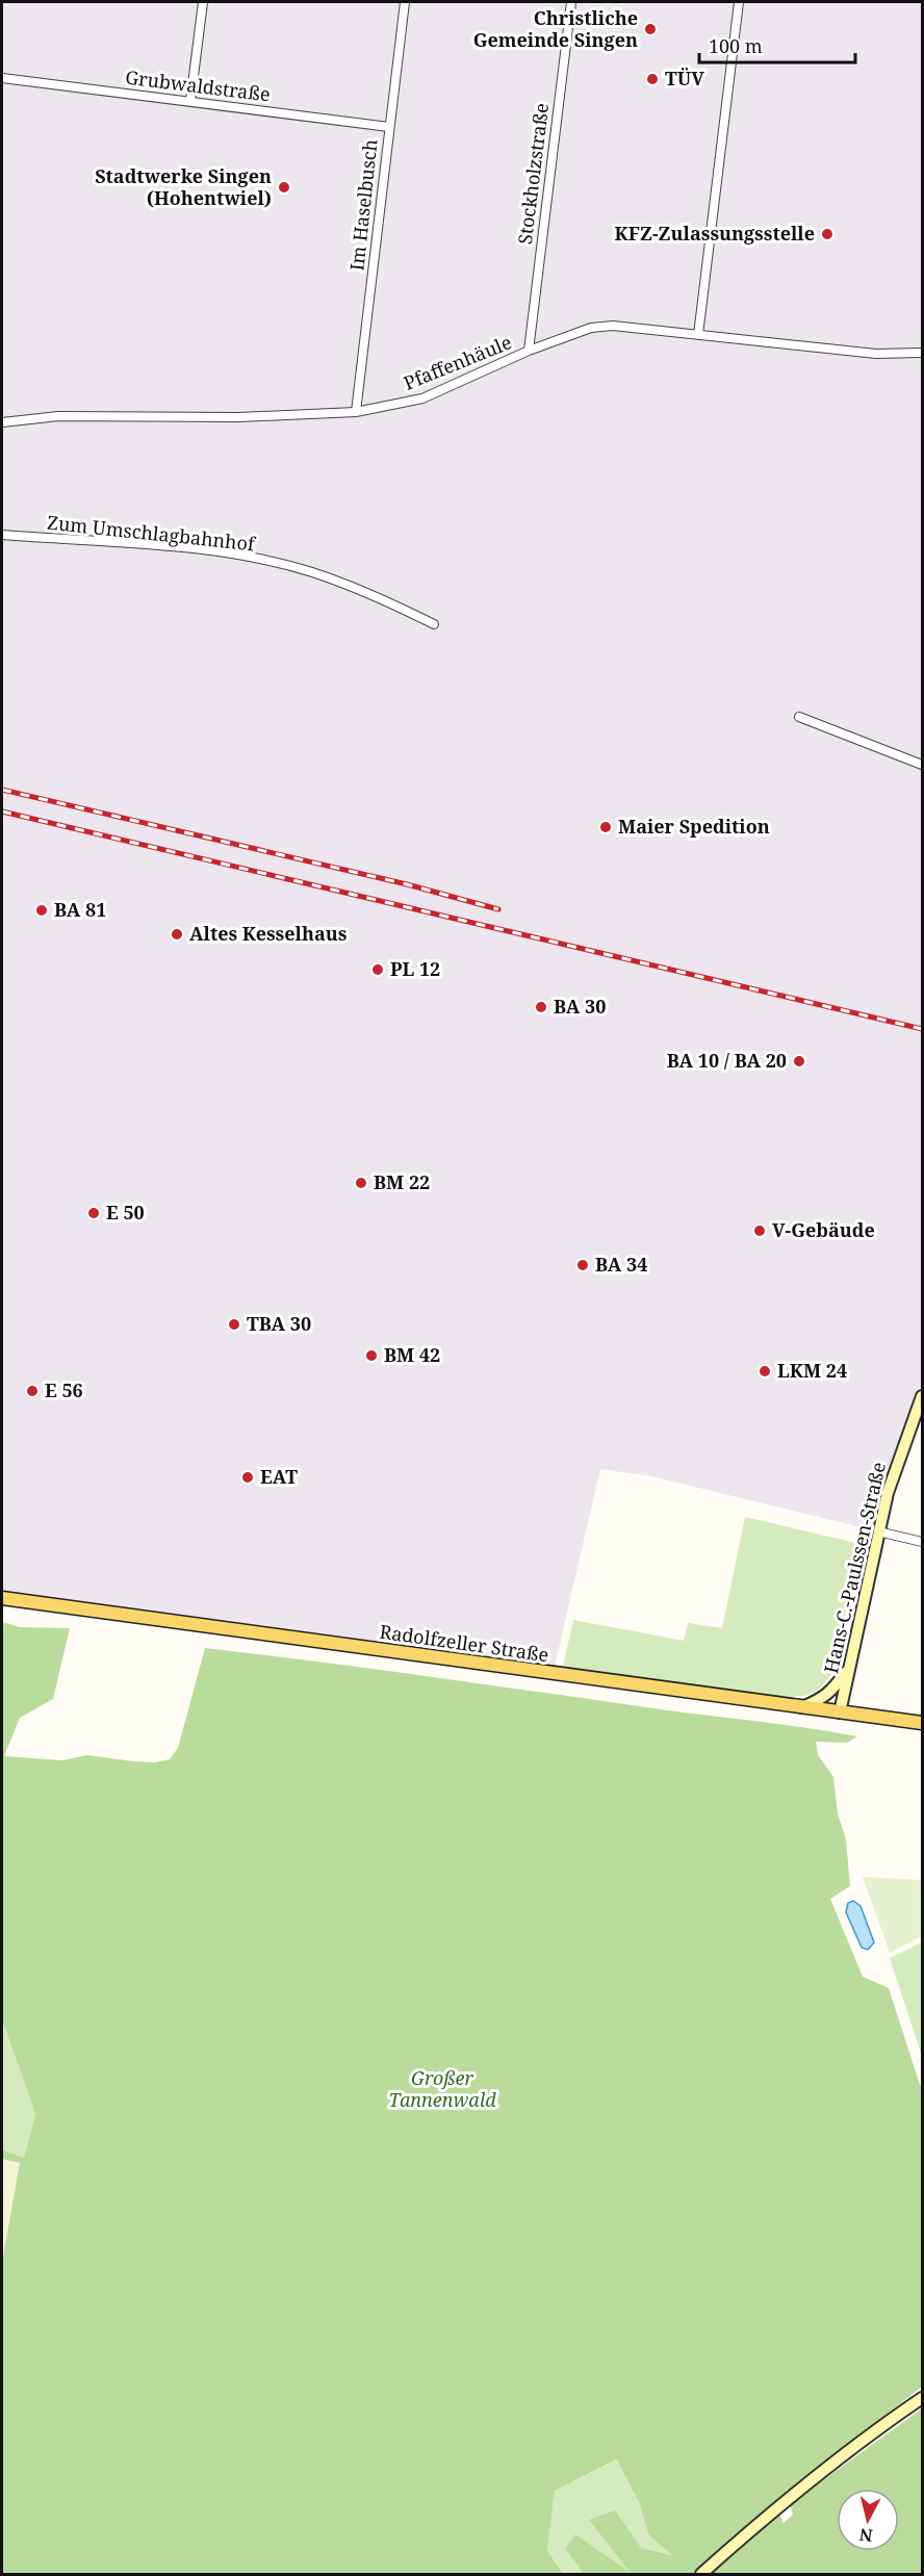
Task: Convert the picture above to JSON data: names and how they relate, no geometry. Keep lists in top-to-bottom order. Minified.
{"streets":{"main road":["Radolfzeller Straße"],"street":["Grubwaldstraße","Stockholzstraße","Im Haselbusch","Pfaffenhäule","Zum Umschlagbahnhof","Hans-C.-Paulssen-Straße"]},"crossings":[["Grubwaldstraße","Im Haselbusch"],["Stockholzstraße","Pfaffenhäule"],["Im Haselbusch","Pfaffenhäule"],["Hans-C.-Paulssen-Straße","Radolfzeller Straße"]],"parks":["Großer Tannenwald"],"places":["Christliche Gemeinde Singen","TÜV","Stadtwerke Singen (Hohentwiel)","KFZ-Zulassungsstelle","Maier Spedition","BA 81","Altes Kesselhaus","PL 12","BA 30","BA 10 / BA 20","BM 22","E 50","V-Gebäude","BA 34","TBA 30","BM 42","LKM 24","E 56","EAT"],"scale_bar":"100 m","north":"bottom"}
